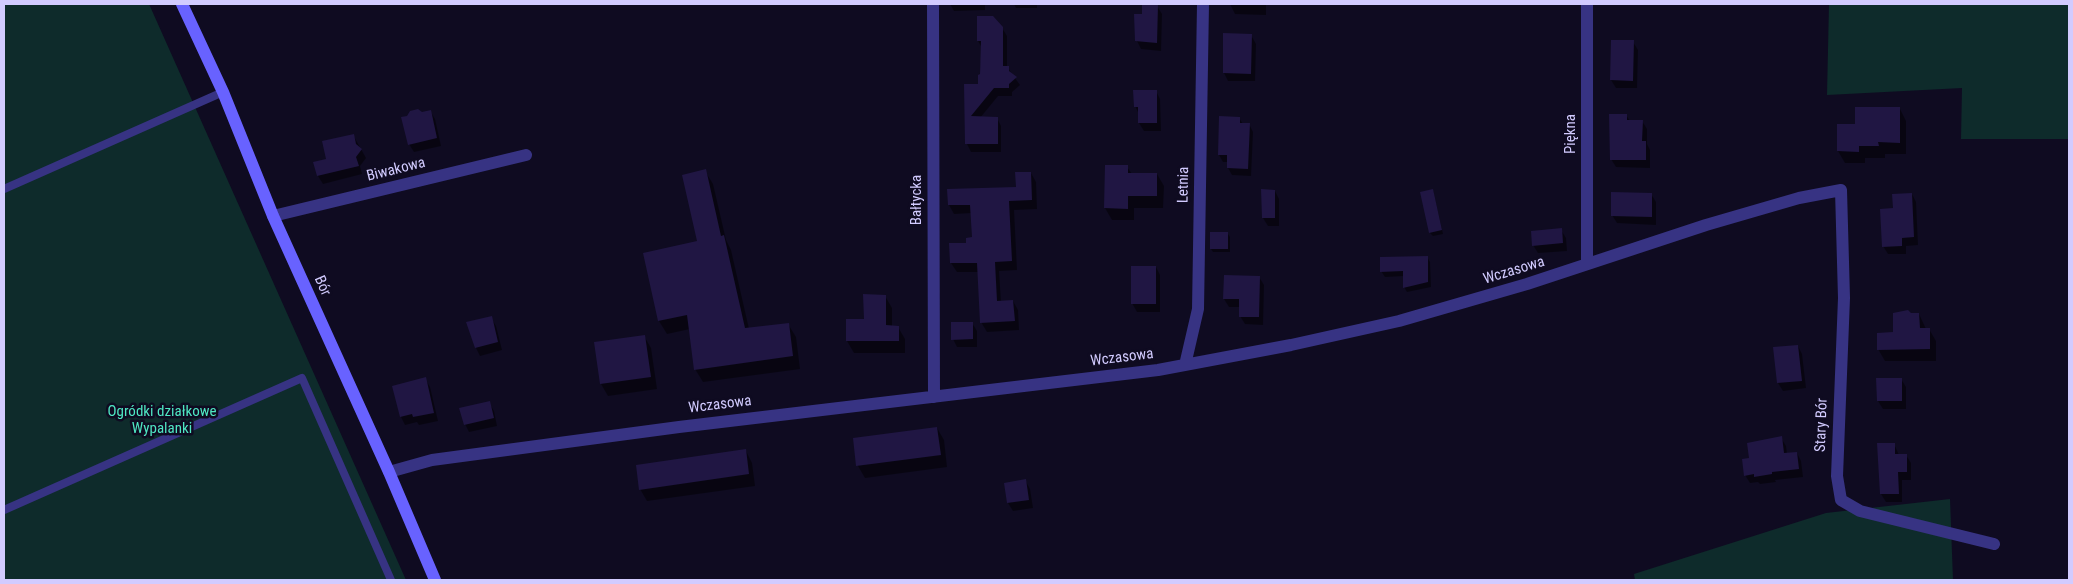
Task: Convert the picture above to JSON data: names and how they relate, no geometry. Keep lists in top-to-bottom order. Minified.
{"streets":{"street":["Piękna","Biwakowa","Letnia","Bałtycka","Wczasowa","Bór","Stary Bór"]},"crossings":[["Piękna","Wczasowa"],["Biwakowa","Bór"],["Letnia","Wczasowa"],["Bałtycka","Wczasowa"],["Wczasowa","Bór"],["Wczasowa","Stary Bór"]],"parks":["Ogródki działkowe Wypalanki"]}
